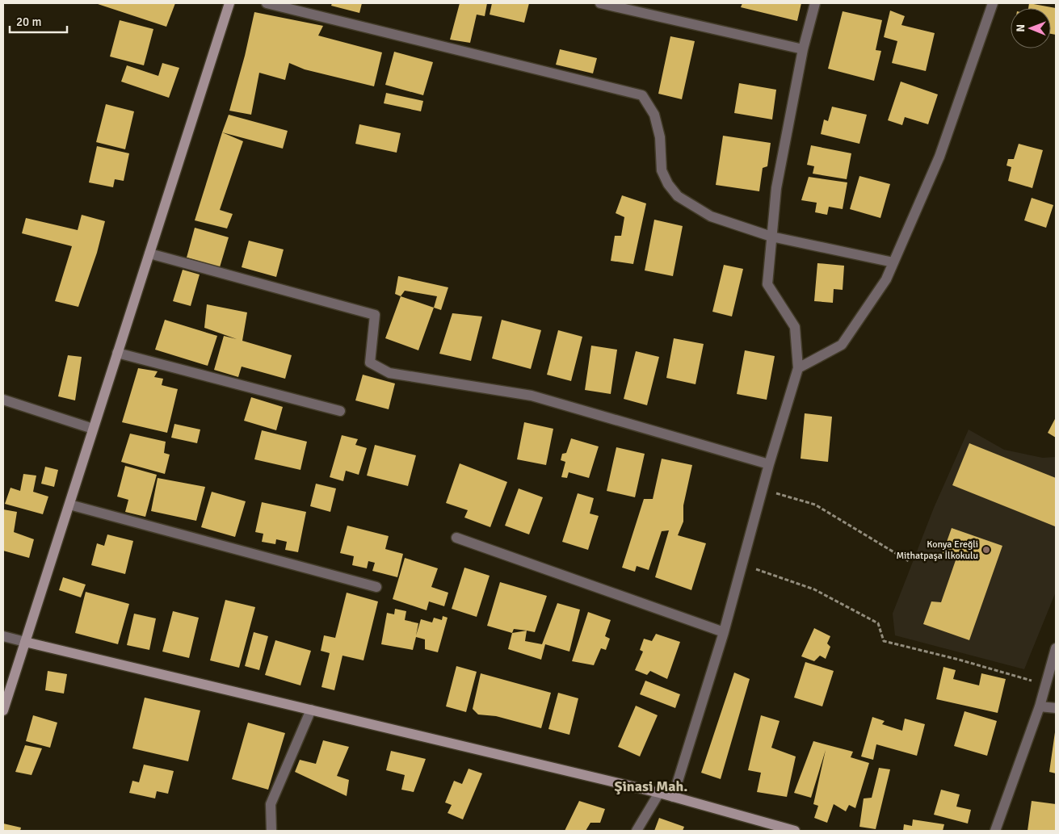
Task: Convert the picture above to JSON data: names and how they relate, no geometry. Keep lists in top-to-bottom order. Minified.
{"districts":["Şinasi Mah."],"places":["Konya Ereğli Mithatpaşa İlkokulu"],"scale_bar":"20 m","north":"left"}
